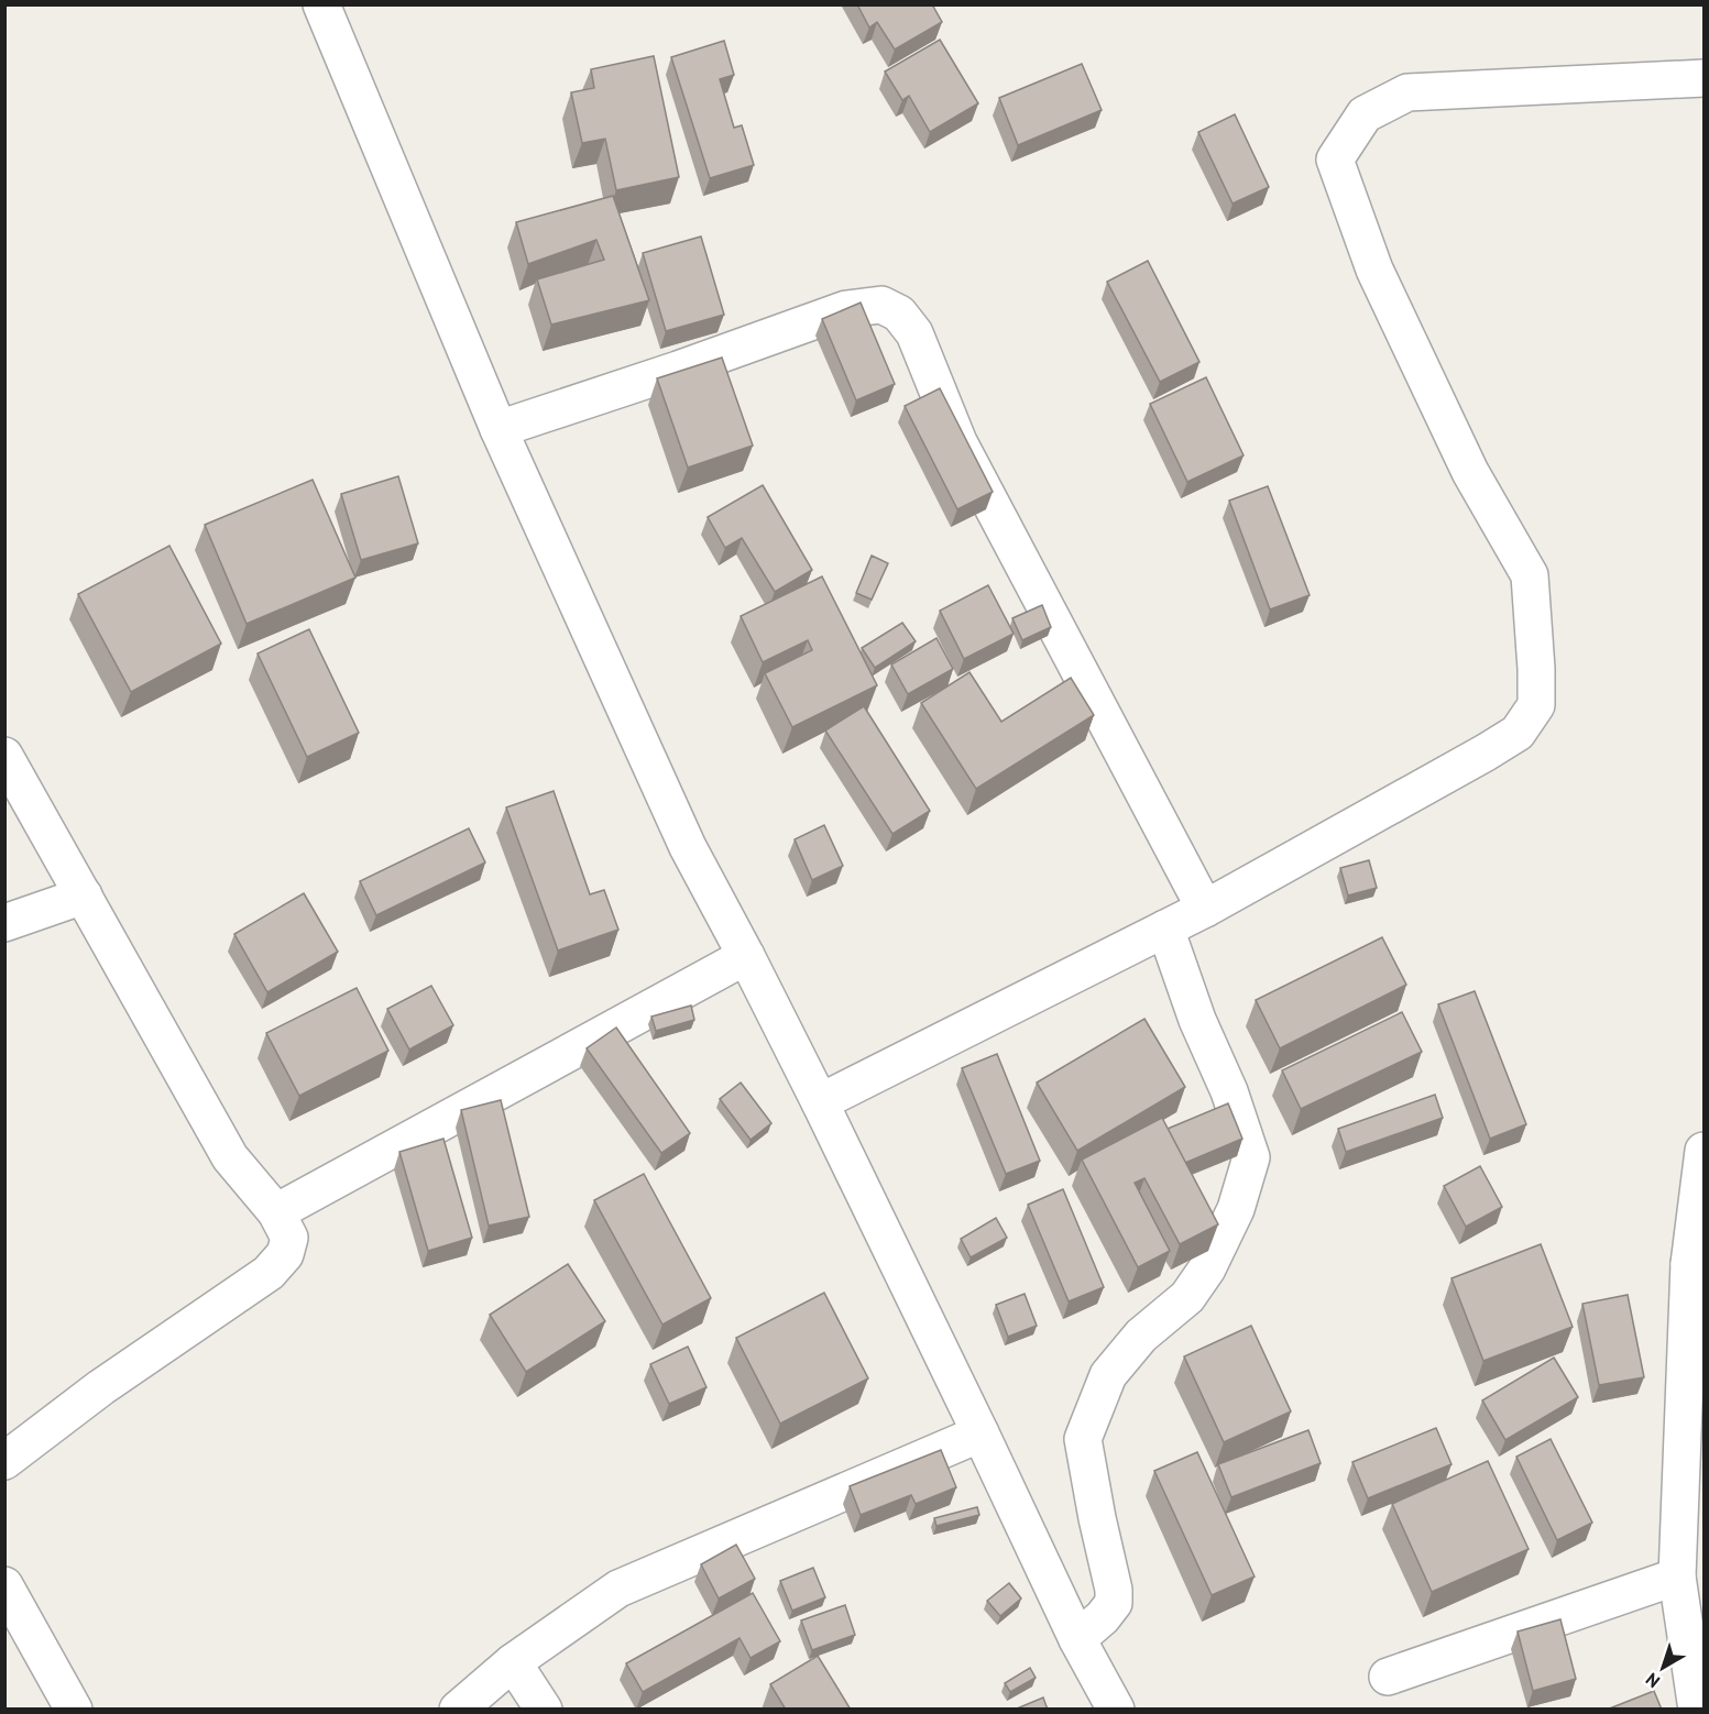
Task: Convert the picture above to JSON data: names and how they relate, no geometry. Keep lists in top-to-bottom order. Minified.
{"north":"bottom left"}
